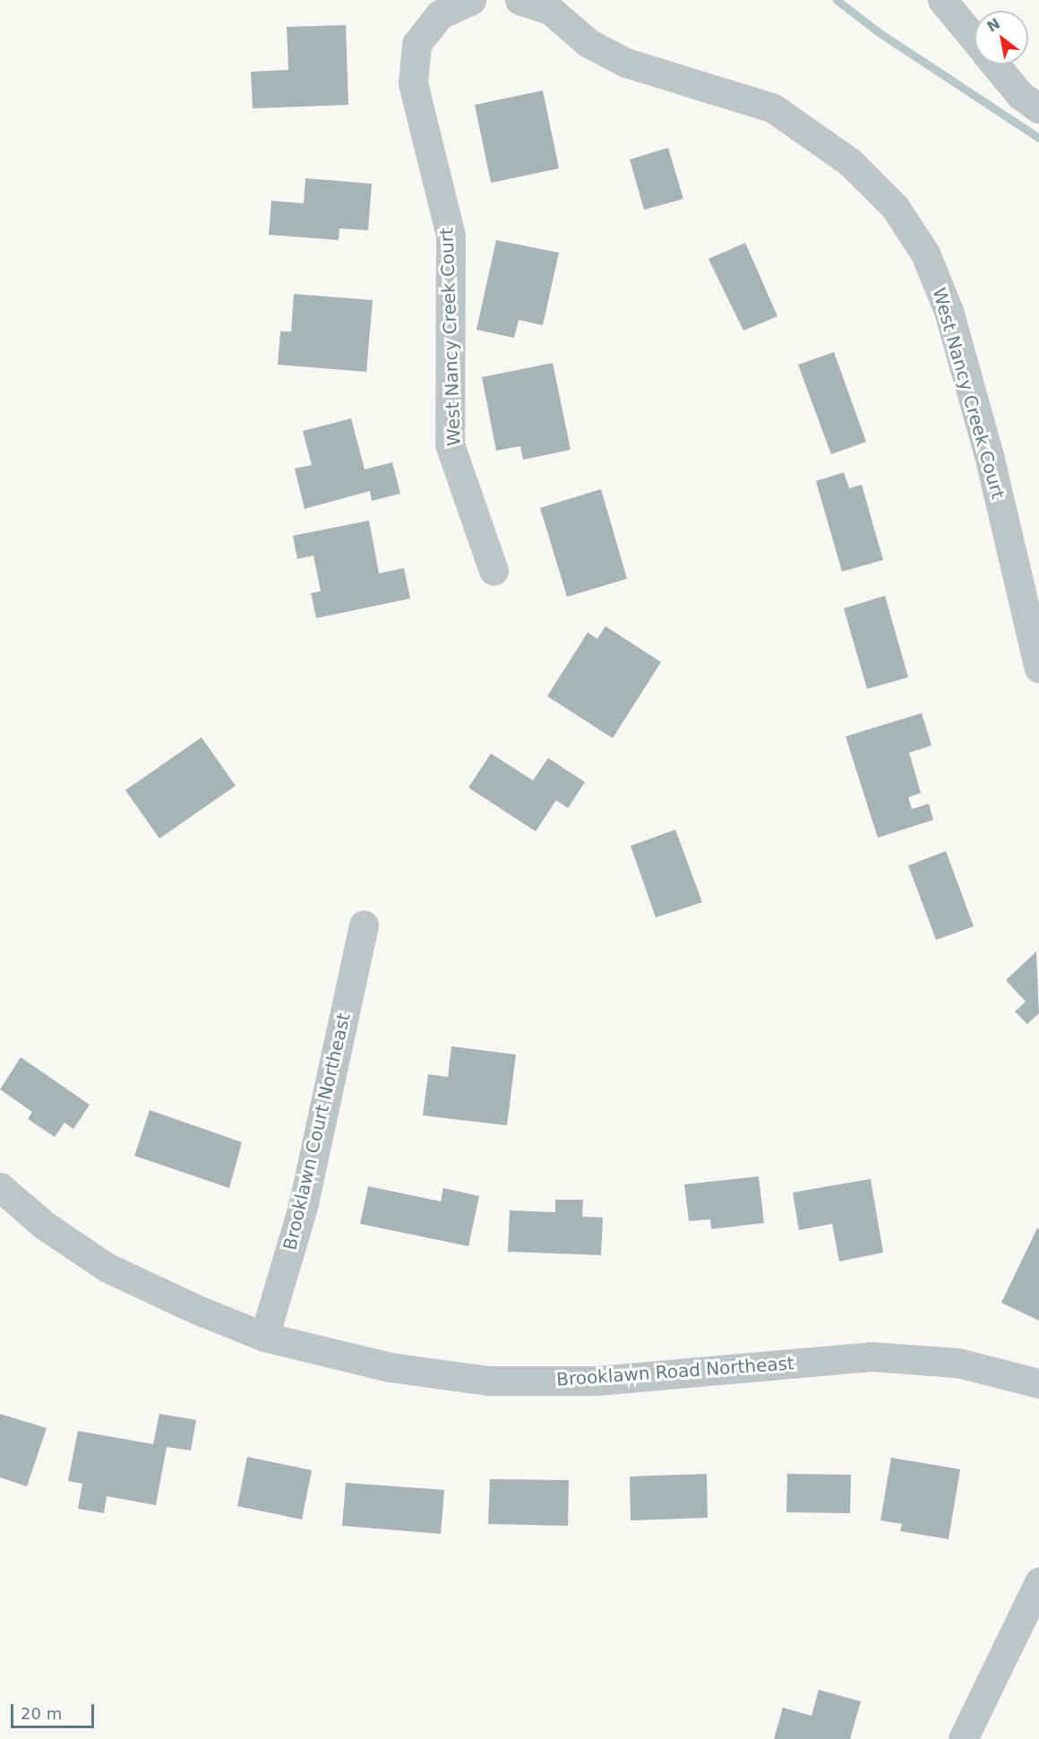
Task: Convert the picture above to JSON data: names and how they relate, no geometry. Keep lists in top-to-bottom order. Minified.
{"streets":{"street":["West Nancy Creek Court","Brooklawn Court Northeast","Brooklawn Road Northeast"]},"crossings":[["Brooklawn Court Northeast","Brooklawn Road Northeast"]],"scale_bar":"20 m","north":"top left"}
